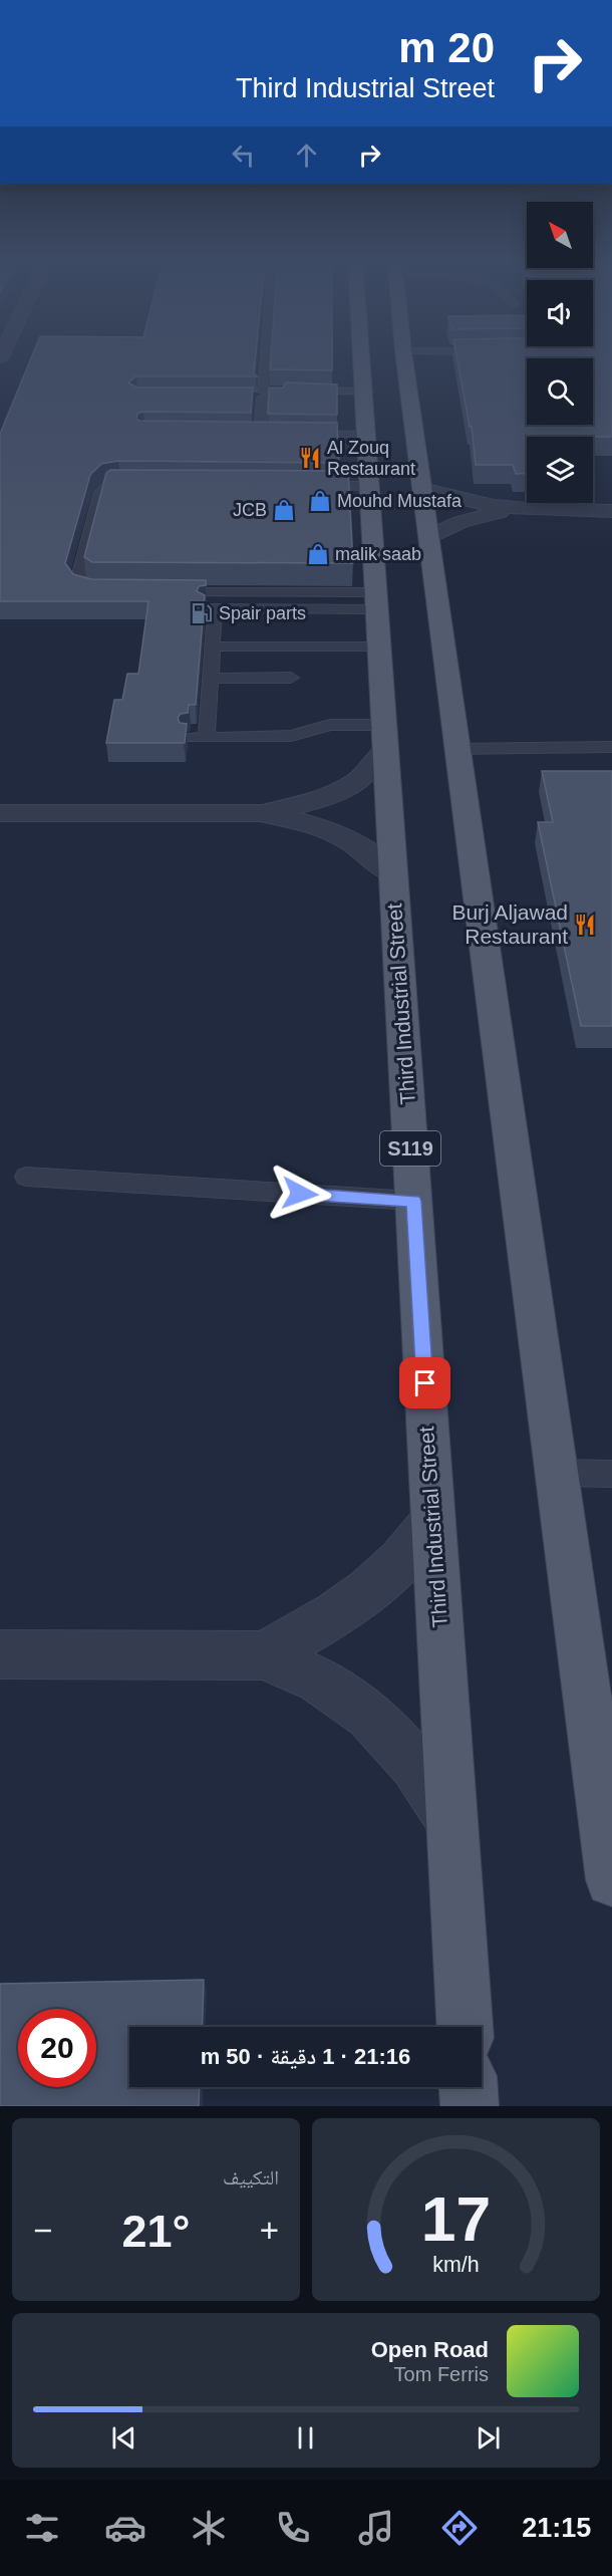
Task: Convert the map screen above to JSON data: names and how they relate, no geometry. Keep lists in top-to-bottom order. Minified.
{"streets":{"main road":["Third Industrial Street","S119"]},"places":{"restaurant":["Al Zouq Restaurant","Burj Aljawad Restaurant"],"shop":["Mouhd Mustafa","JCB","malik saab"],"fuel station":["Spair parts"]},"north":"top left","page":{"turn":["20 m","Third Industrial Street"],"limit":"20","trip":"21:16 · 1 دقيقة · 50 m","tile":"التكييف","heat":["−","21°","+"],"song":["Open Road","Tom Ferris"],"tabs":"21:15","gauge":["17","km/h"]}}
